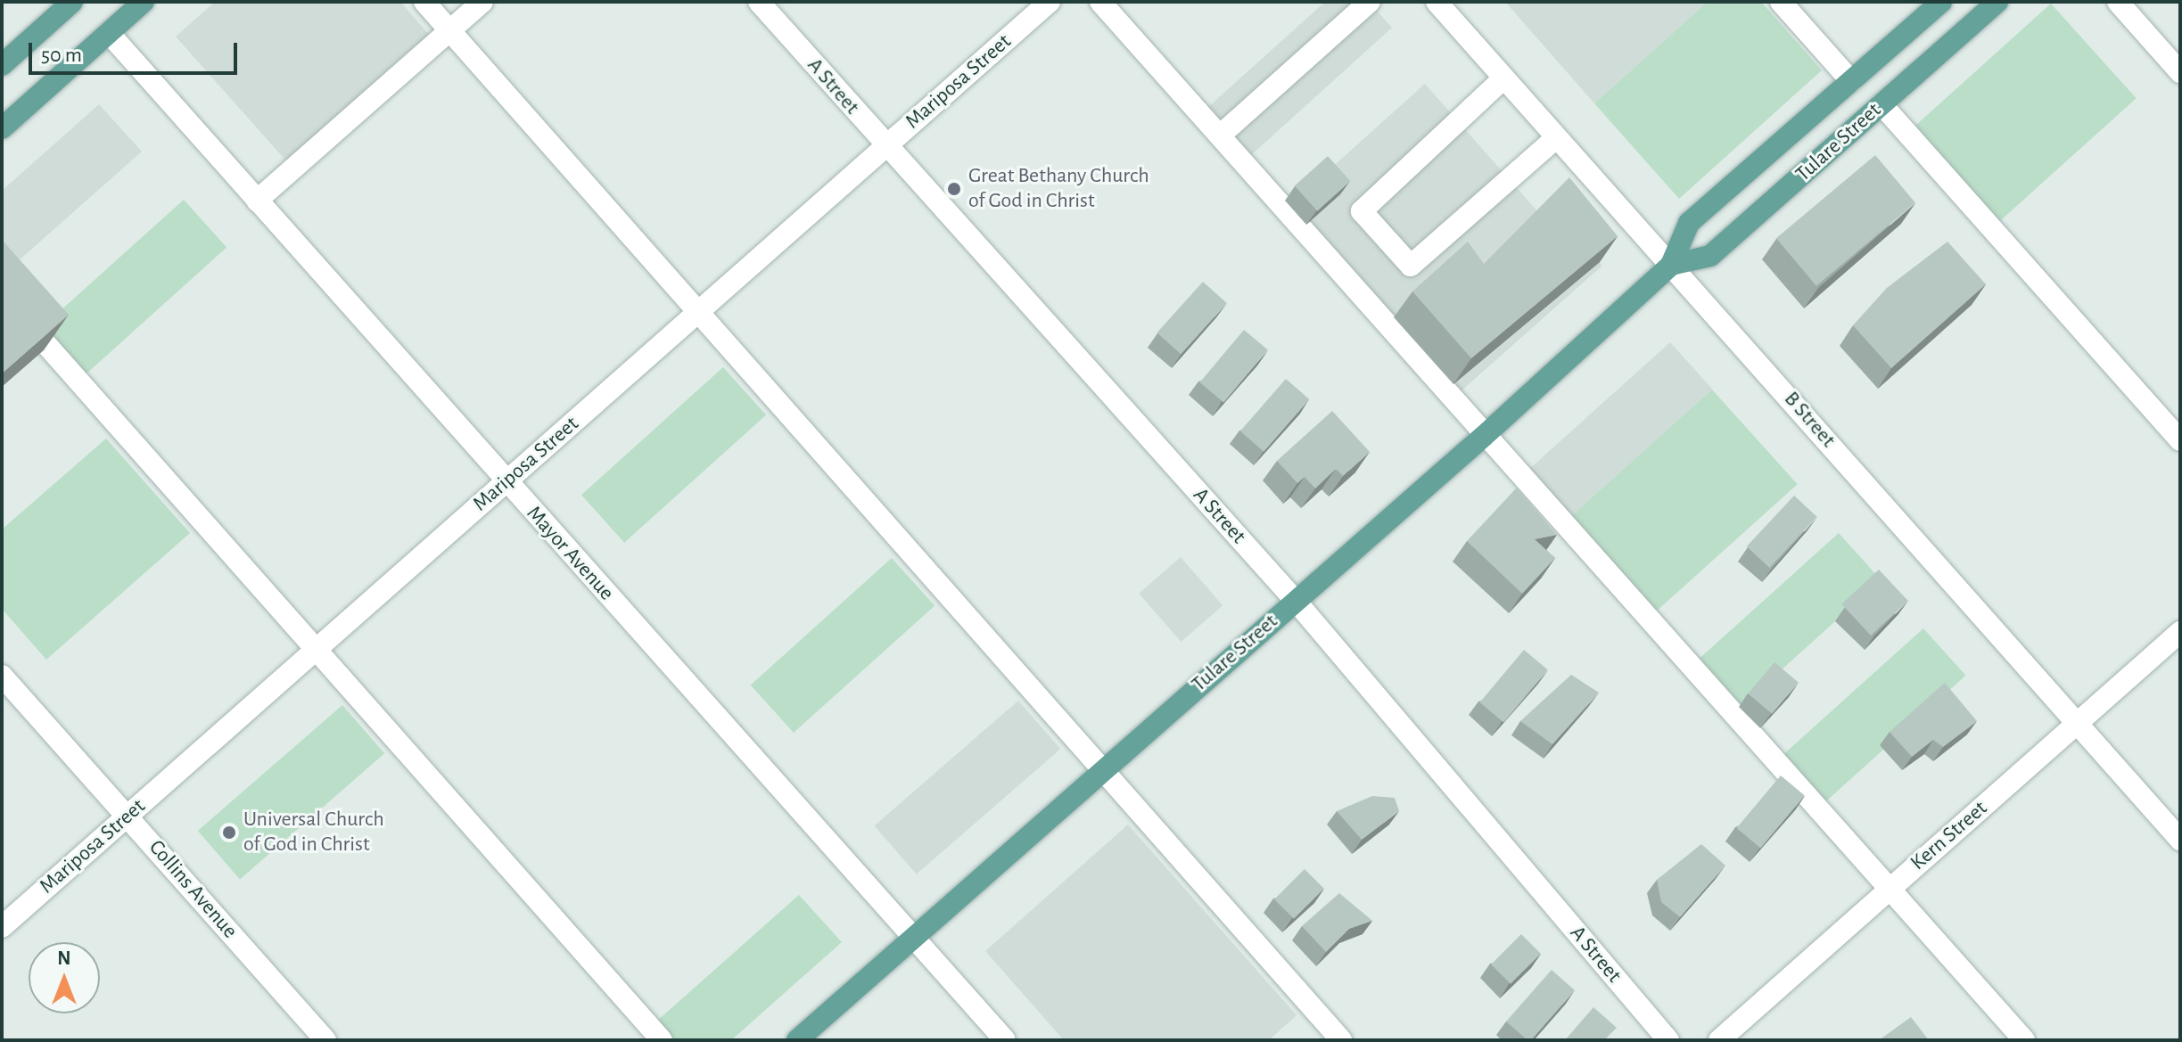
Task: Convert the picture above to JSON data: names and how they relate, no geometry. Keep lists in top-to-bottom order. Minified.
{"streets":{"main road":["Tulare Street"],"street":["Mariposa Street","A Street","B Street","Mayor Avenue","Kern Street","Collins Avenue"]},"crossings":[["Mariposa Street","A Street"],["Mariposa Street","Mayor Avenue"],["Mariposa Street","Collins Avenue"],["A Street","Tulare Street"],["Tulare Street","B Street"],["Tulare Street","Mayor Avenue"],["B Street","Kern Street"]],"places":["Great Bethany Church of God in Christ","Universal Church of God in Christ"],"scale_bar":"50 m","north":"top"}
